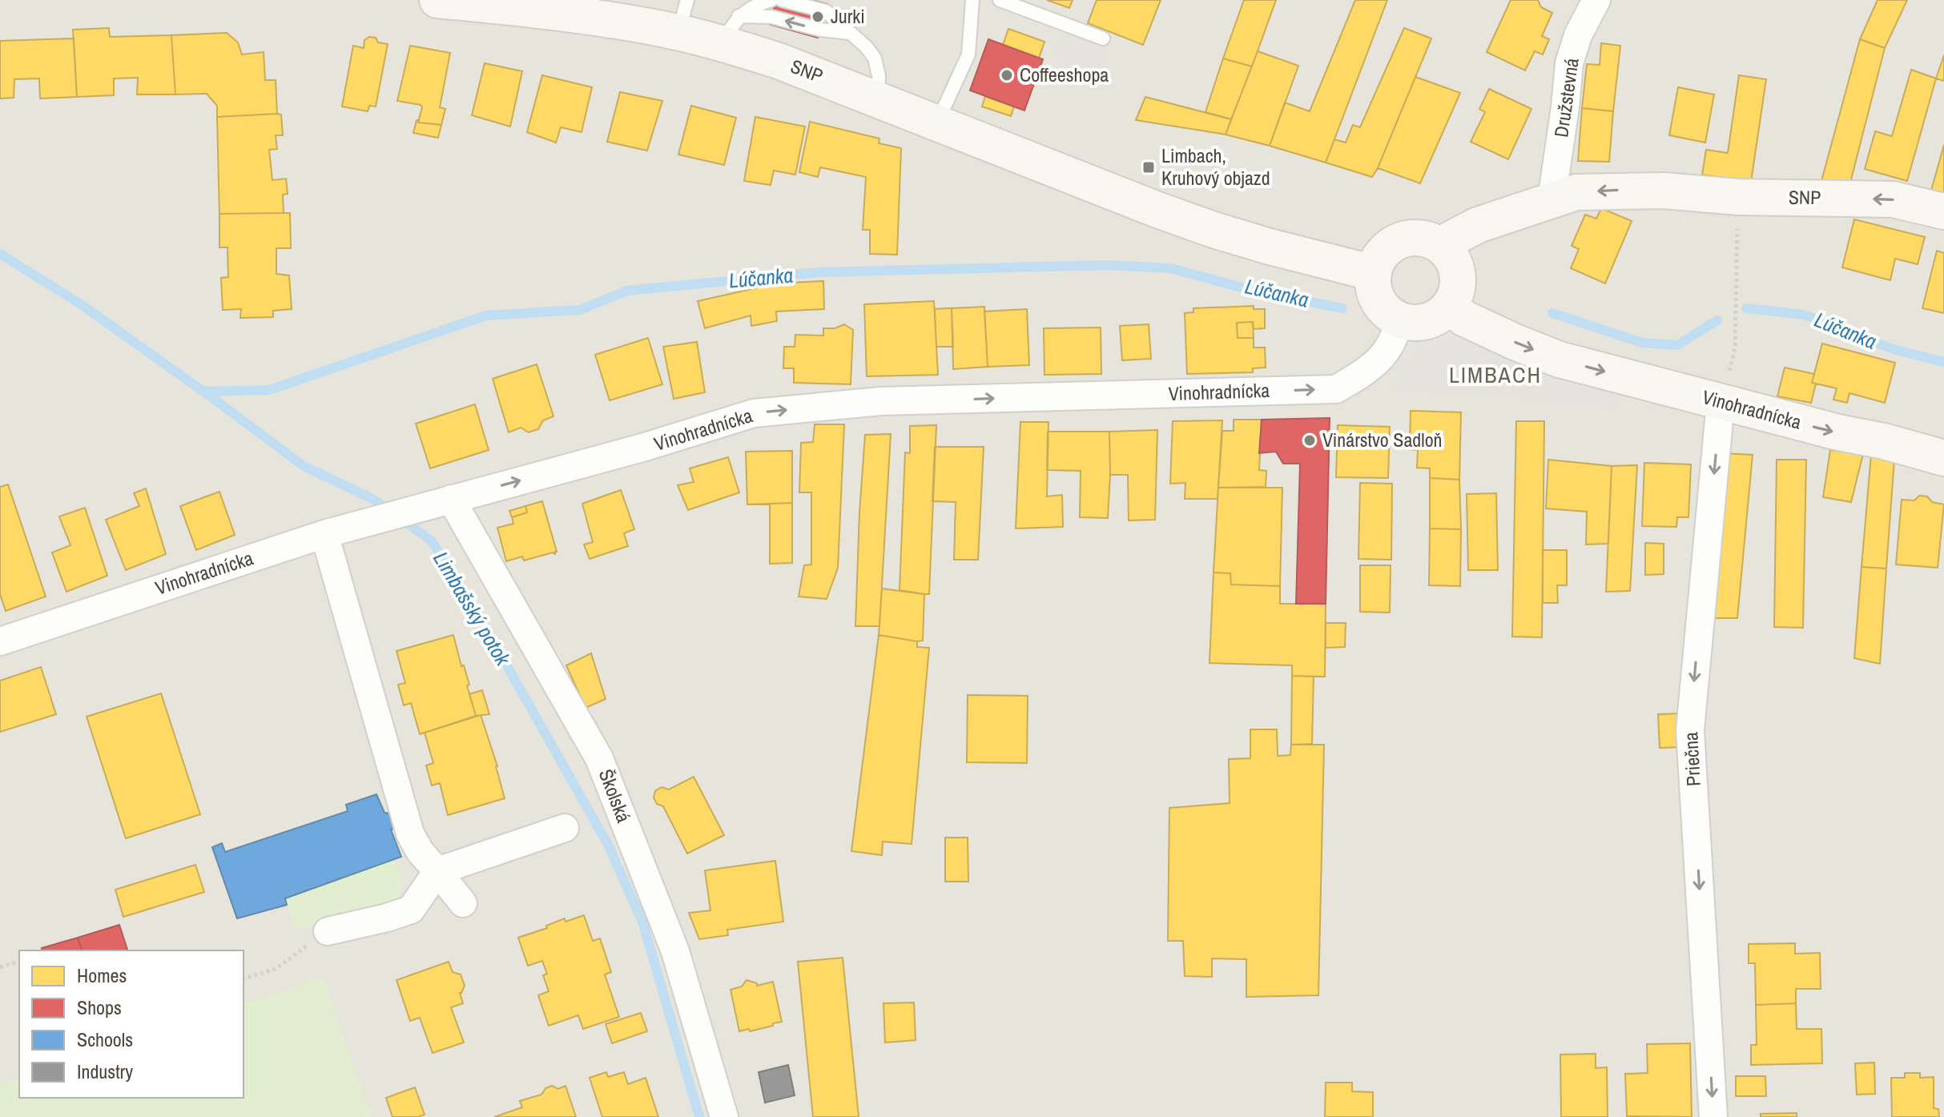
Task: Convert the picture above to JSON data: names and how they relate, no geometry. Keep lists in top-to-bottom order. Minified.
{"streets":{"street":["SNP","Družstevná","Vinohradnícka","Priečna","Školská"]},"crossings":[["SNP","Družstevná"],["SNP","Vinohradnícka"],["Vinohradnícka","Priečna"],["Vinohradnícka","Školská"]],"one_way":["Vinohradnícka","Priečna"],"districts":["LIMBACH"],"water":["Lúčanka","Limbašský potok"],"places":{"other":["Jurki","Coffeeshopa","Vinárstvo Sadloň"],"transit":["Limbach, Kruhový objazd"]},"legend":["Homes","Shops","Schools","Industry"]}
